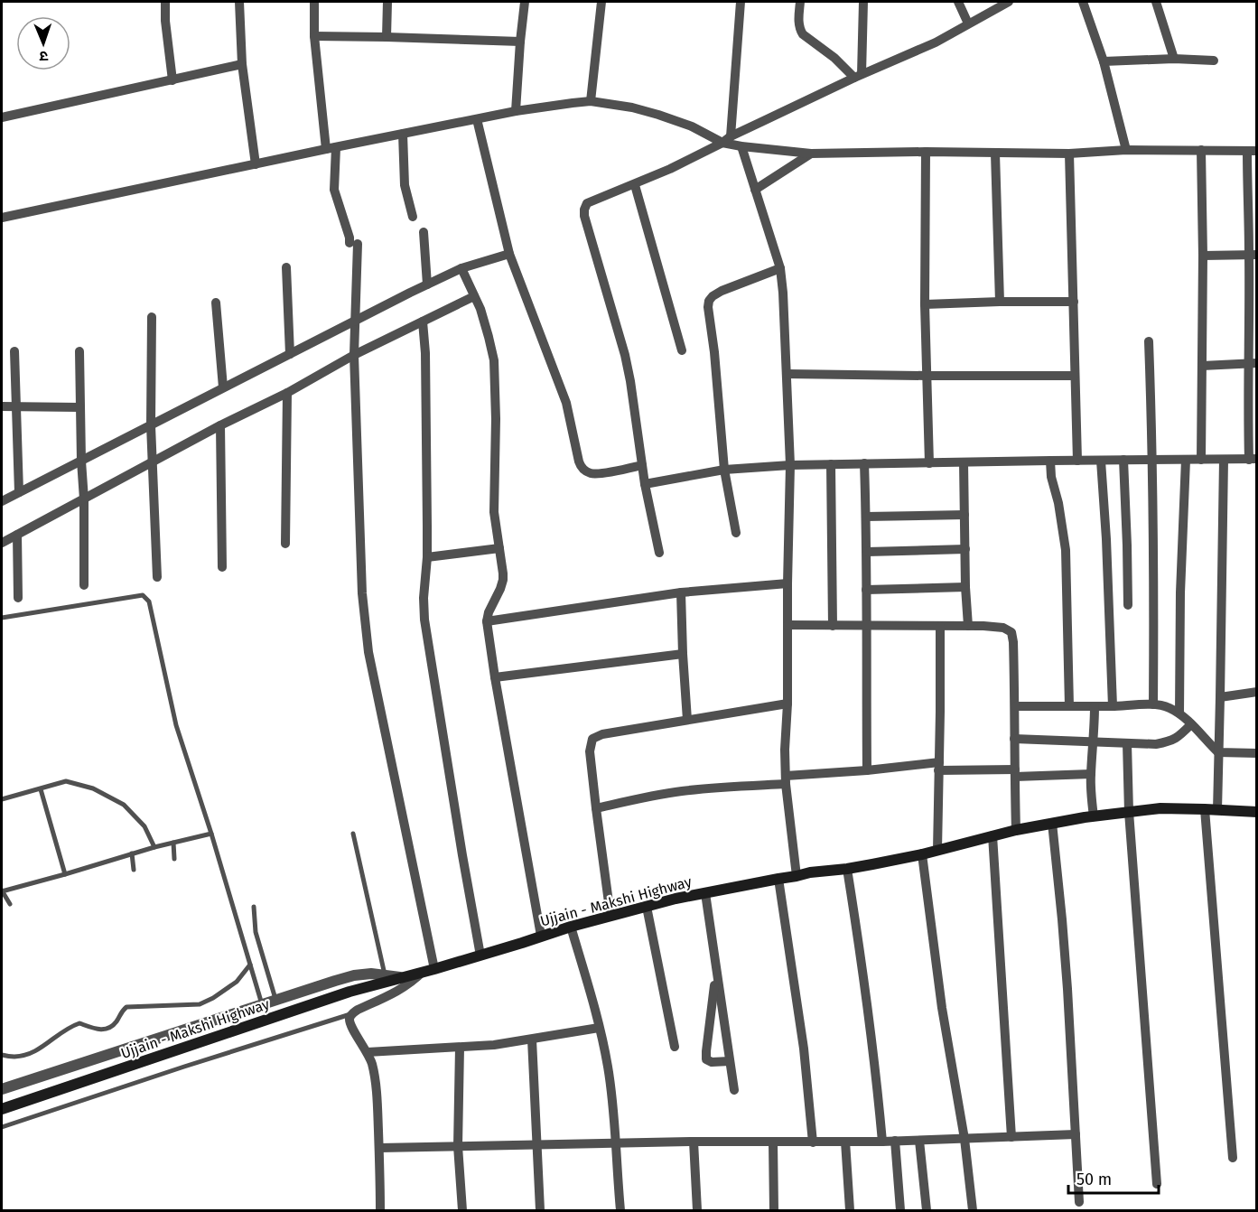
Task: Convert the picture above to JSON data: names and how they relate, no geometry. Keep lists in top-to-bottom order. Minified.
{"streets":{"main road":["Ujjain - Makshi Highway"]},"scale_bar":"50 m","north":"bottom"}
